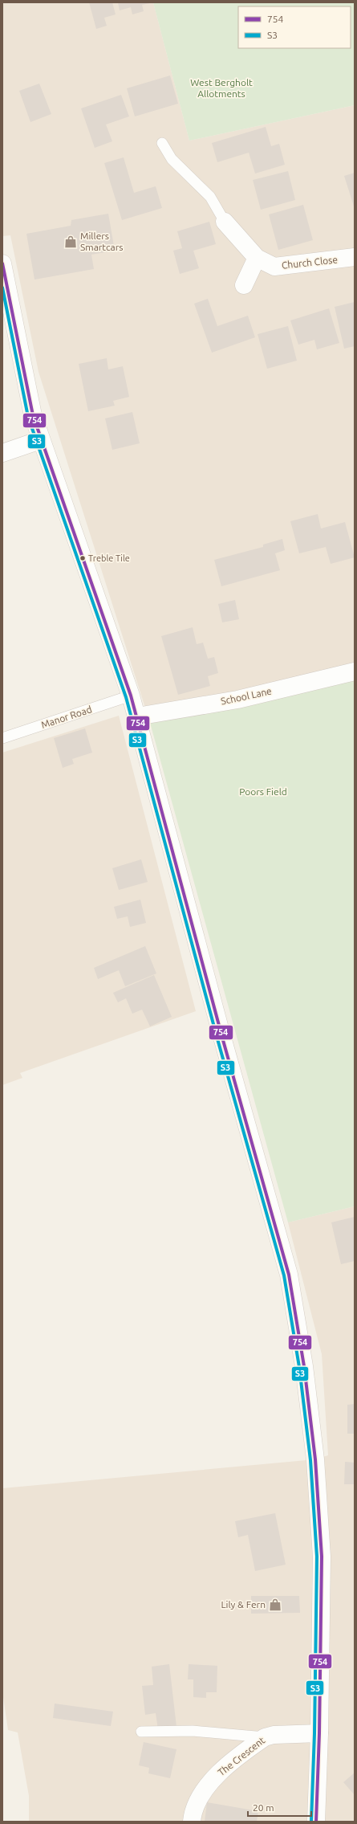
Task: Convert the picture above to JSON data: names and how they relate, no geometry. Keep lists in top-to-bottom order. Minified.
{"streets":{"main road":["Church Close","School Lane","The Crescent"],"lane":["Manor Road"]},"parks":["West Bergholt Allotments","Poors Field"],"places":{"shop":["Millers Smartcars","Lily & Fern"],"other":["Treble Tile"]},"lines":["transit line 754","transit line S3"],"legend":["754","S3"],"scale_bar":"20 m"}
